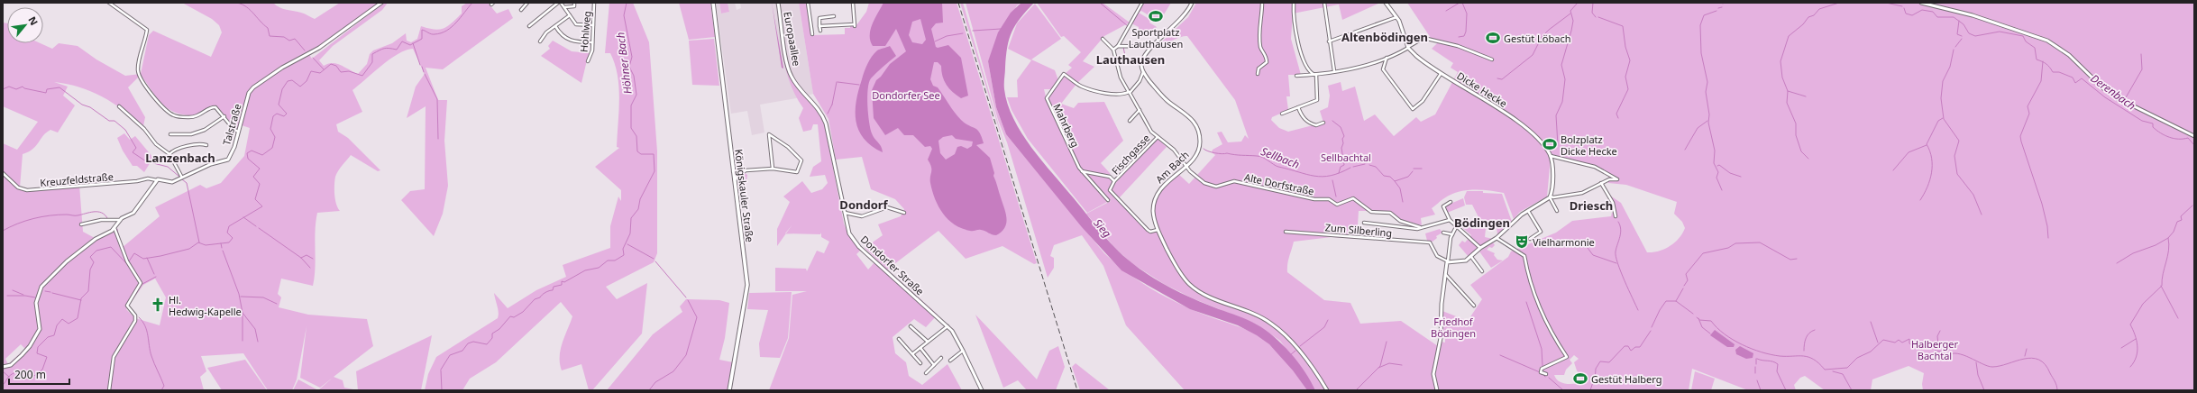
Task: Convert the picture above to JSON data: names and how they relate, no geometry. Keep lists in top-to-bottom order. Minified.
{"streets":{"main road":["Königskauler Straße"],"street":["Hohlweg","Europaallee","Dicke Hecke","Talstraße","Mahrberg","Fischgasse","Am Bach","Kreuzfeldstraße","Alte Dorfstraße","Zum Silberling","Dondorfer Straße"]},"crossings":[["Europaallee","Dondorfer Straße"],["Talstraße","Kreuzfeldstraße"],["Mahrberg","Alte Dorfstraße"],["Fischgasse","Alte Dorfstraße"],["Am Bach","Alte Dorfstraße"]],"districts":["Altenbödingen","Lauthausen","Lanzenbach","Dondorf","Driesch","Bödingen"],"water":["Höhner Bach","Derenbach","Sellbach","Sieg"],"parks":["Dondorfer See","Sellbachtal","Friedhof Bödingen","Halberger Bachtal"],"places":{"sports":["Sportplatz Lauthausen","Gestüt Löbach","Bolzplatz Dicke Hecke","Gestüt Halberg"],"theatre":["Vielharmonie"],"church":["Hl. Hedwig-Kapelle"]},"scale_bar":"200 m","north":"top right"}
